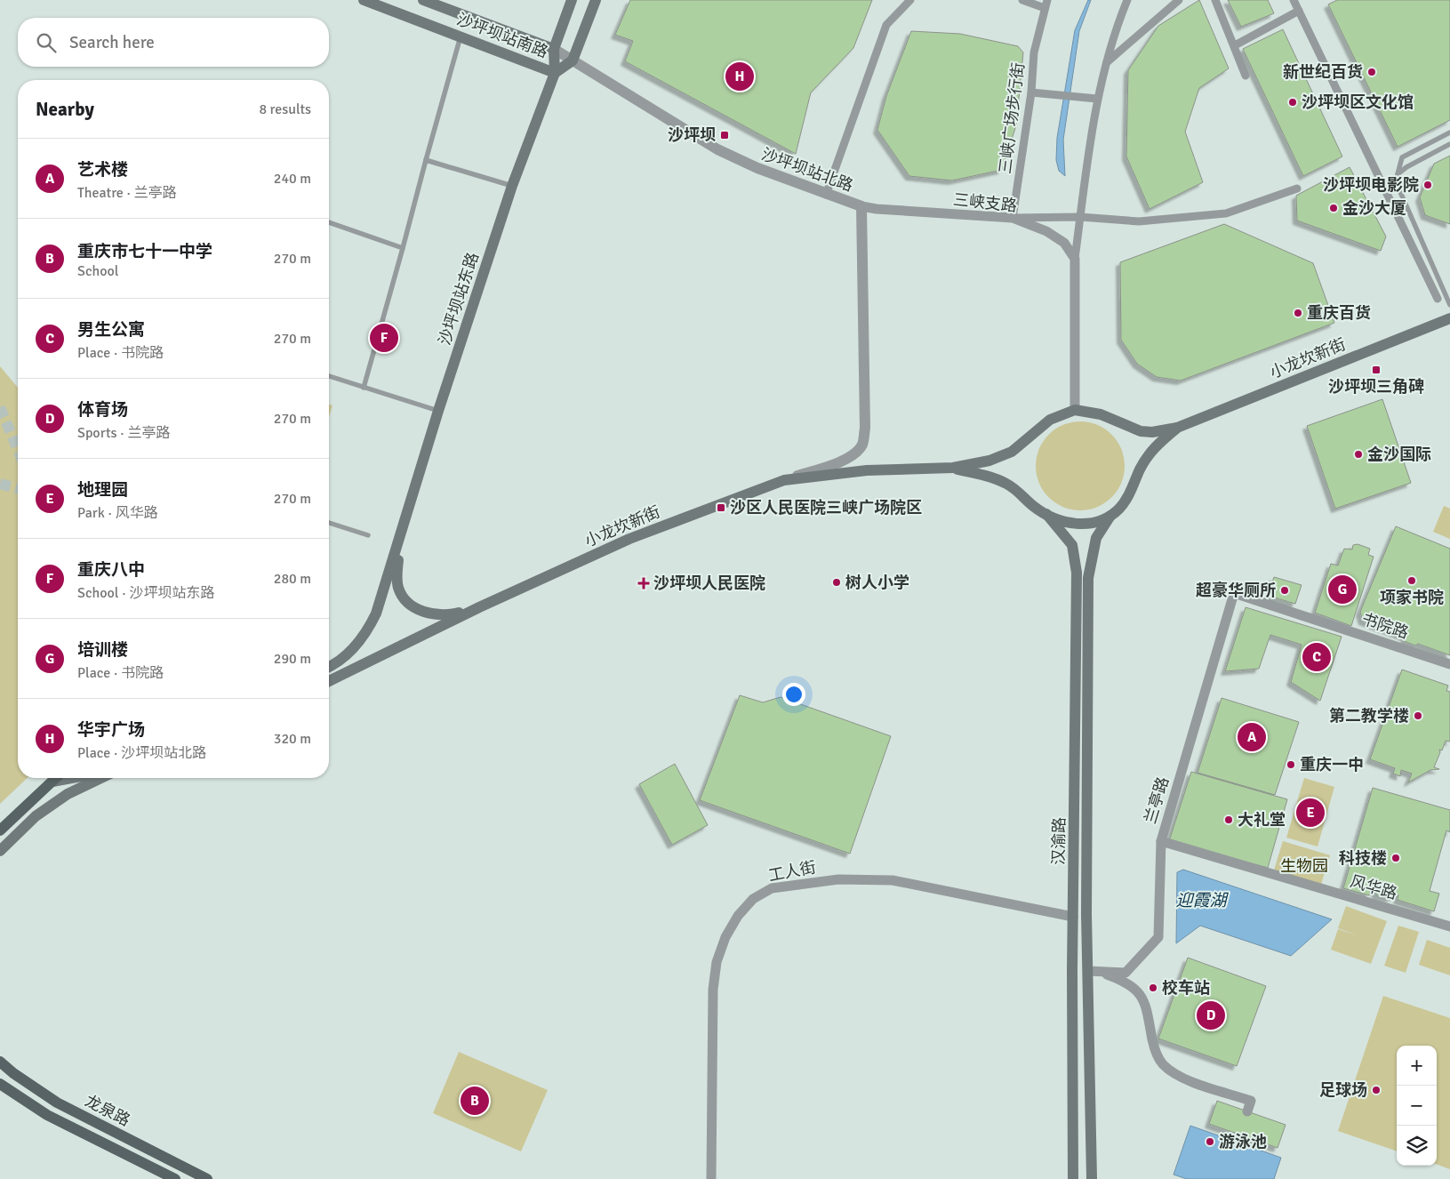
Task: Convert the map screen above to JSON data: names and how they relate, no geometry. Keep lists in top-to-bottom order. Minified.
{"streets":{"main road":["沙坪坝站南路","沙坪坝站东路","小龙坎新街","汉渝路","龙泉路"],"street":["三峡广场步行街","沙坪坝站北路","三峡支路","书院路","兰亭路","工人街","风华路"]},"crossings":[["沙坪坝站南路","沙坪坝站北路"],["沙坪坝站南路","沙坪坝站东路"],["三峡广场步行街","三峡支路"],["沙坪坝站北路","三峡支路"],["沙坪坝站北路","沙坪坝站东路"],["沙坪坝站北路","小龙坎新街"],["小龙坎新街","汉渝路"],["书院路","兰亭路"],["兰亭路","汉渝路"],["兰亭路","风华路"],["汉渝路","工人街"]],"water":["迎霞湖"],"parks":["生物园"],"places":{"other":["新世纪百货","沙坪坝区文化馆","沙坪坝电影院","金沙大厦","重庆百货","金沙国际","项家书院","树人小学","超豪华厕所","第二教学楼","重庆一中","大礼堂","科技楼","校车站","足球场","游泳池"],"transit":["沙坪坝","沙坪坝三角碑","沙区人民医院三峡广场院区"],"health":["沙坪坝人民医院"]},"page":{"search":"Search here","pins":["H","F","G","C","A","E","D","B"],"heading":["Nearby","8 results"],"list":[{"mark":"A","name":"艺术楼","note":"Theatre · 兰亭路","value":"240 m"},{"mark":"B","name":"重庆市七十一中学","note":"School","value":"270 m"},{"mark":"C","name":"男生公寓","note":"Place · 书院路","value":"270 m"},{"mark":"D","name":"体育场","note":"Sports · 兰亭路","value":"270 m"},{"mark":"E","name":"地理园","note":"Park · 风华路","value":"270 m"},{"mark":"F","name":"重庆八中","note":"School · 沙坪坝站东路","value":"280 m"},{"mark":"G","name":"培训楼","note":"Place · 书院路","value":"290 m"},{"mark":"H","name":"华宇广场","note":"Place · 沙坪坝站北路","value":"320 m"}],"map_buttons":["+","−"]}}
